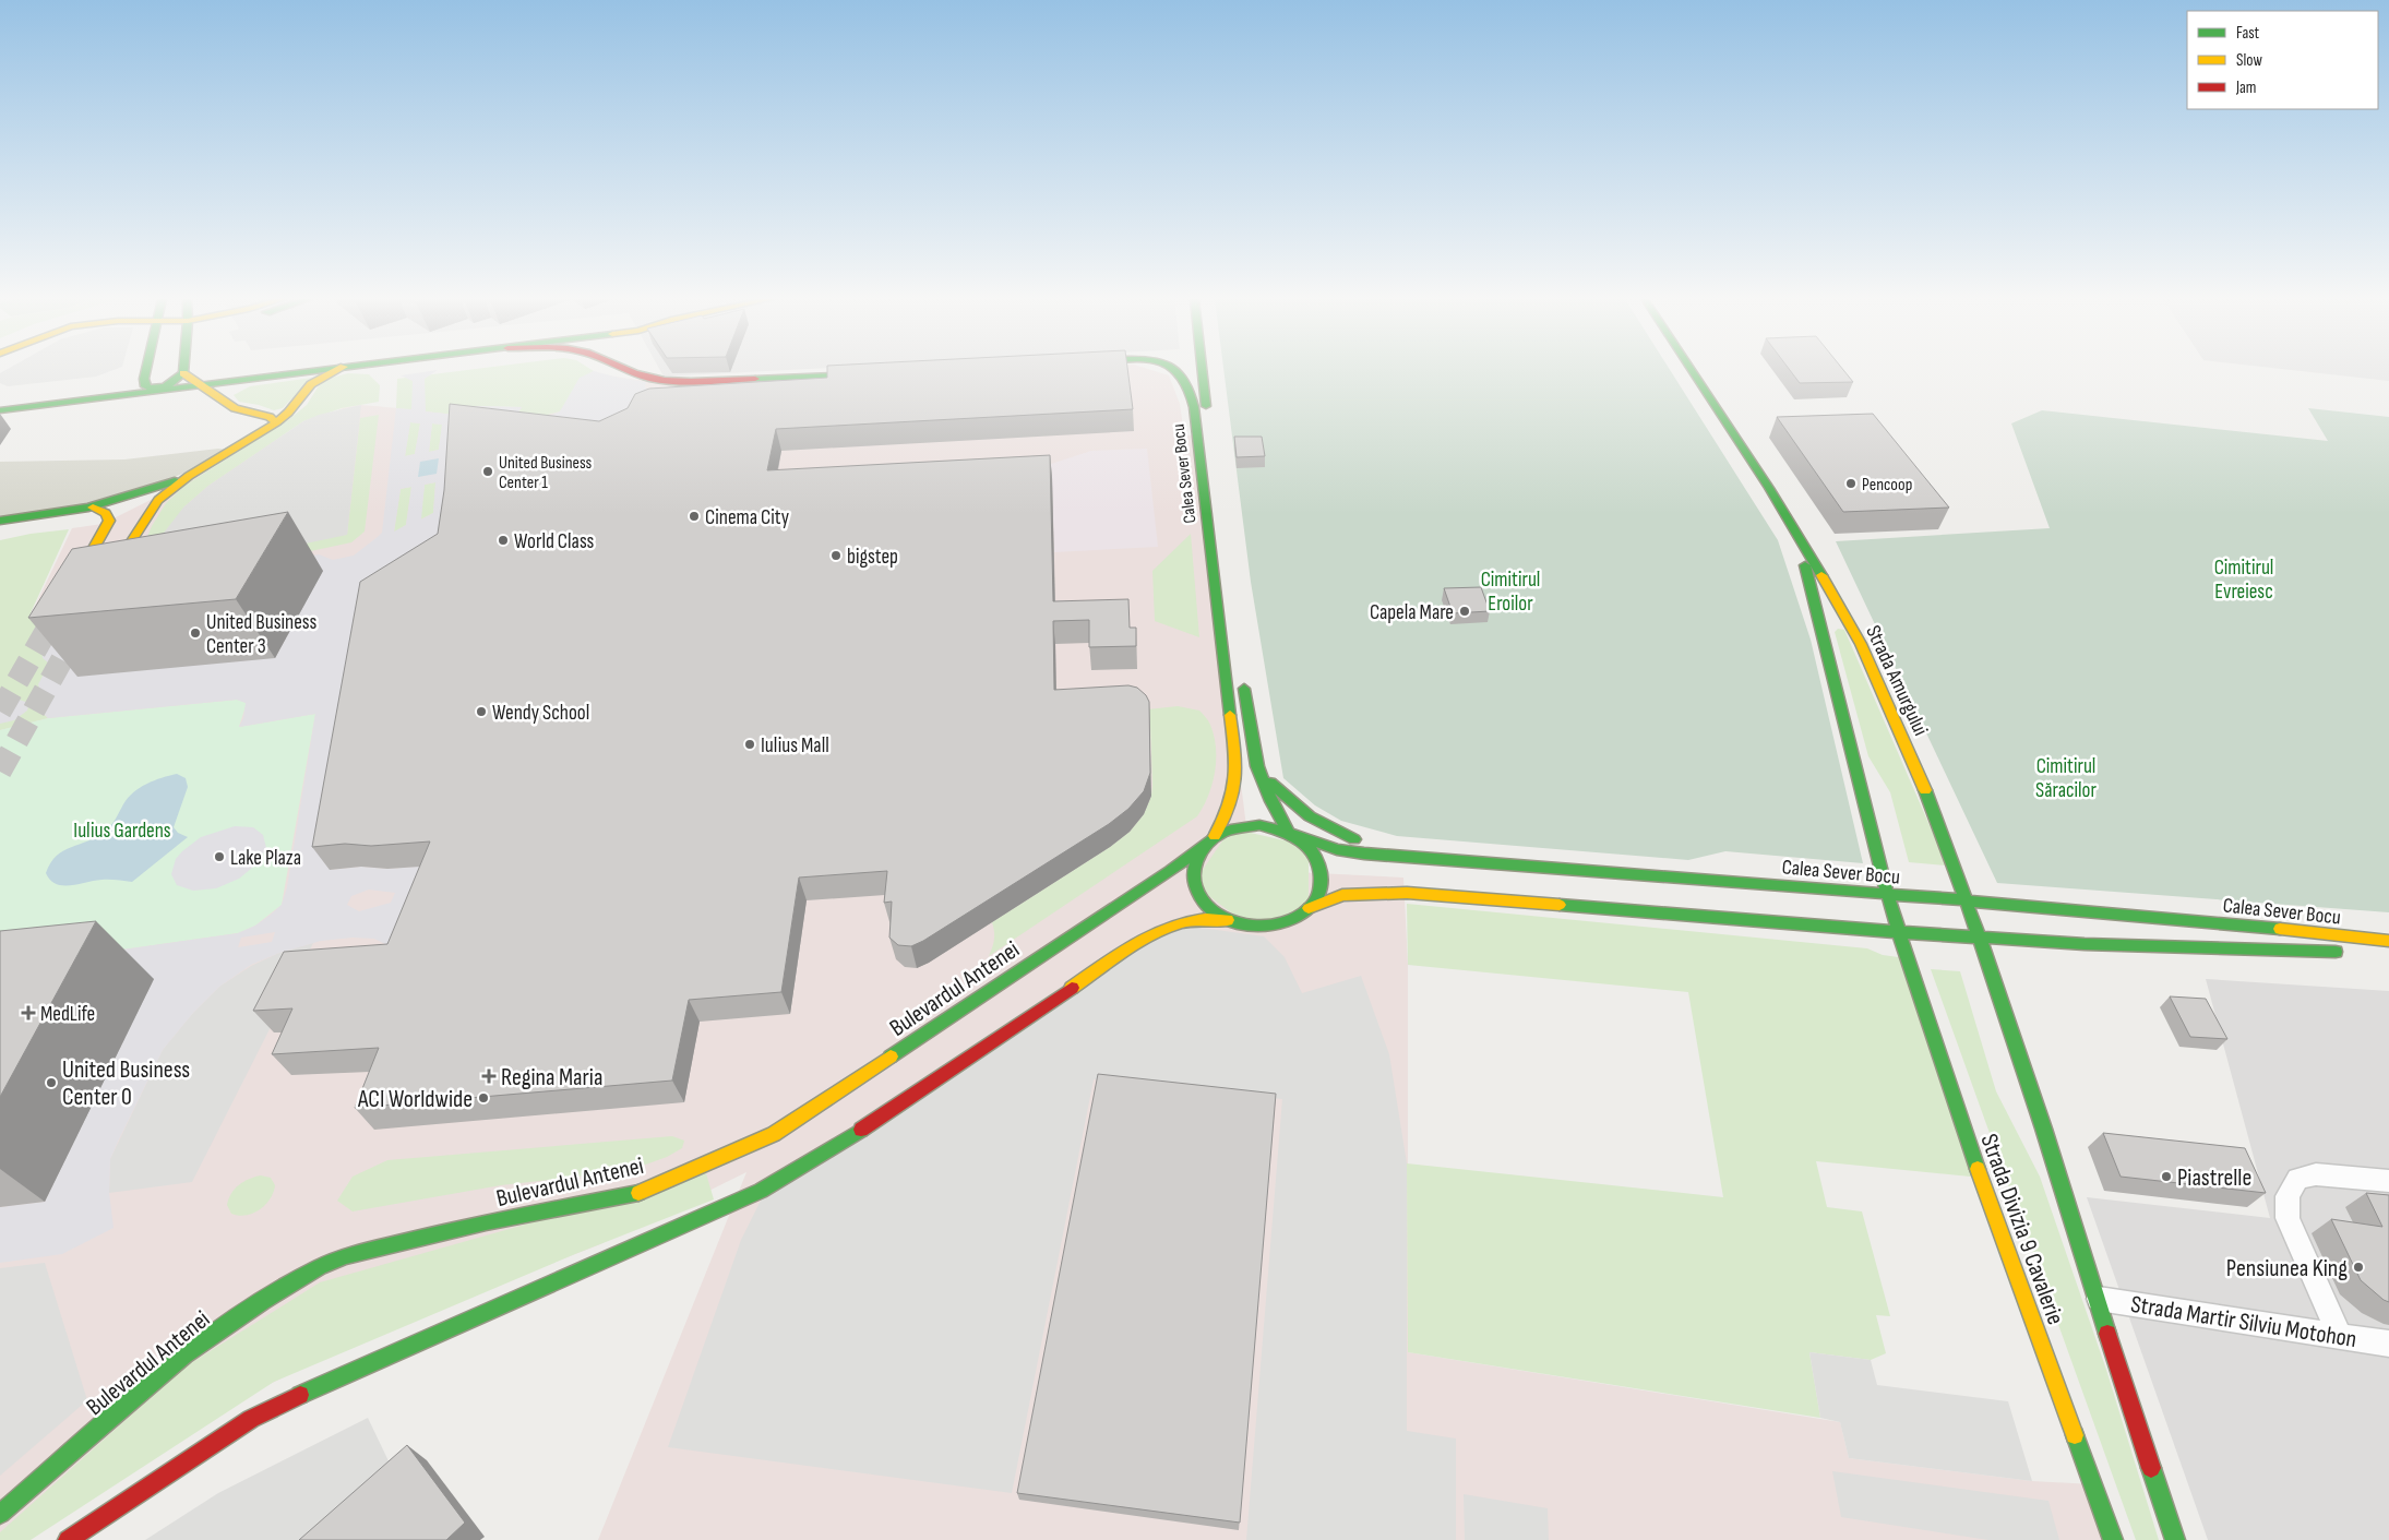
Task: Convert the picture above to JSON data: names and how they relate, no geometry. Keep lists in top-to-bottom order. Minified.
{"streets":{"main road":["Calea Sever Bocu","Strada Amurgului","Bulevardul Antenei","Strada Divizia 9 Cavalerie"],"street":["Strada Martir Silviu Motohon"]},"crossings":[["Calea Sever Bocu","Strada Amurgului"],["Calea Sever Bocu","Bulevardul Antenei"],["Calea Sever Bocu","Strada Divizia 9 Cavalerie"],["Strada Amurgului","Strada Divizia 9 Cavalerie"]],"parks":["Cimitirul Evreiesc","Cimitirul Eroilor","Cimitirul Săracilor","Iulius Gardens"],"places":{"other":["United Business Center 1","Pencoop","Cinema City","World Class","bigstep","Capela Mare","United Business Center 3","Wendy School","Iulius Mall","Lake Plaza","United Business Center 0","ACI Worldwide","Piastrelle","Pensiunea King"],"health":["MedLife","Regina Maria"]},"legend":["Fast","Slow","Jam"]}
